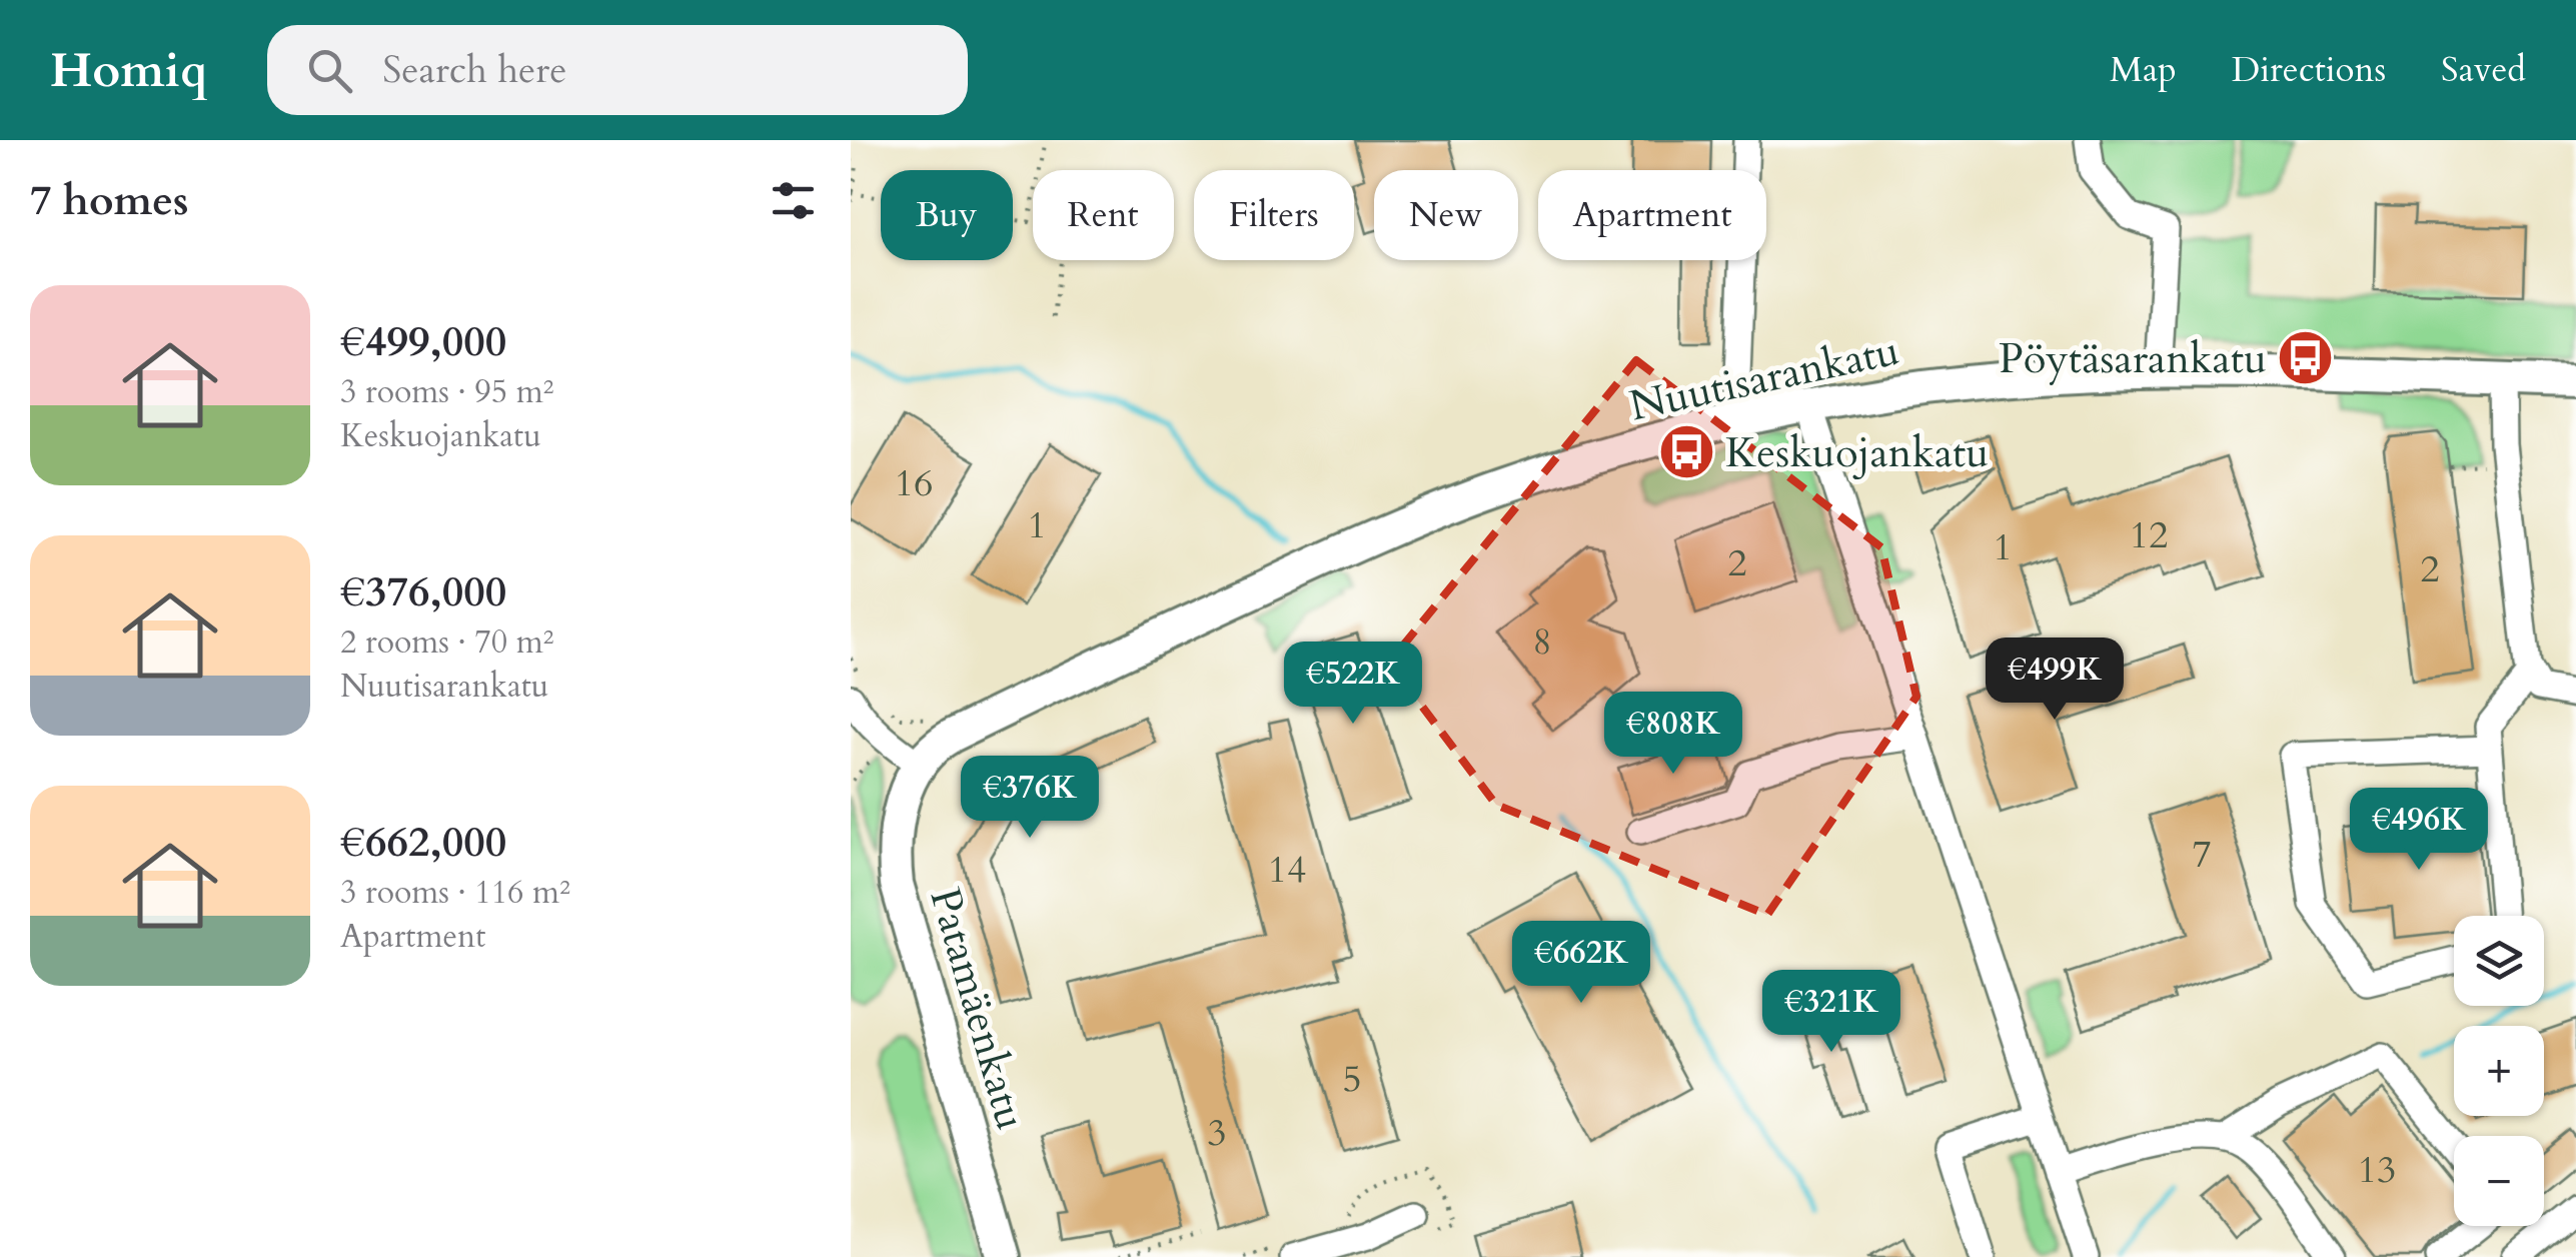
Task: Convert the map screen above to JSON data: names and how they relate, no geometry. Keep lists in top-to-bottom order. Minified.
{"streets":{"main road":["Nuutisarankatu","Patamäenkatu"]},"crossings":[["Nuutisarankatu","Patamäenkatu"]],"places":{"bus stop":["Pöytäsarankatu","Keskuojankatu"]},"house_numbers":["16","1","12","1","2","2","8","7","14","5","3","13"],"page":{"header":"Homiq","search":"Search here","nav":["Map","Directions","Saved"],"heading":"7 homes","chip":["Buy","Rent","Filters","New","Apartment"],"list":[{"name":"€499,000","note":"3 rooms · 95 m² · Keskuojankatu"},{"name":"€376,000","note":"2 rooms · 70 m² · Nuutisarankatu"},{"name":"€662,000","note":"3 rooms · 116 m² · Apartment"}],"price":["€499K","€522K","€808K","€376K","€496K","€662K","€321K"],"map_buttons":["+","−"]}}
